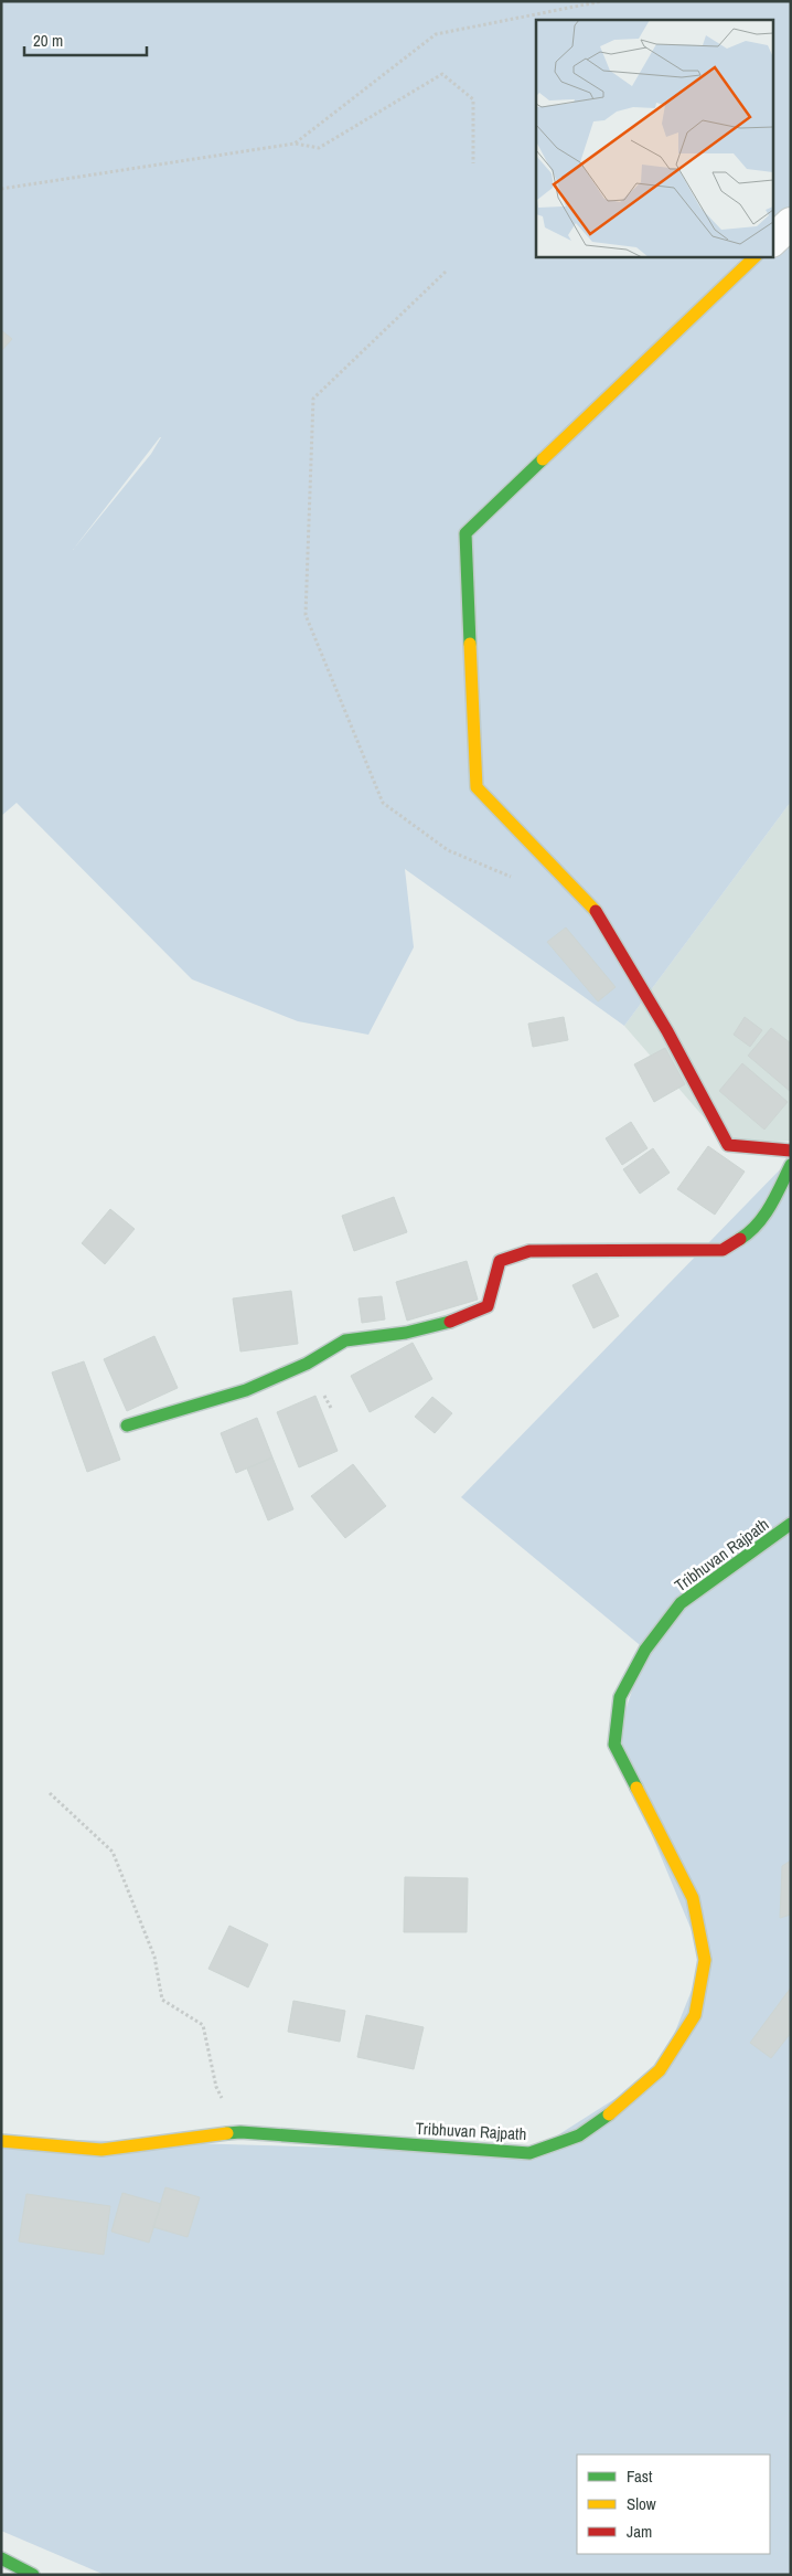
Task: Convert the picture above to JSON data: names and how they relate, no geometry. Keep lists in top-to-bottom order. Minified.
{"streets":{"main road":["Tribhuvan Rajpath"]},"legend":["Fast","Slow","Jam"],"scale_bar":"20 m"}
